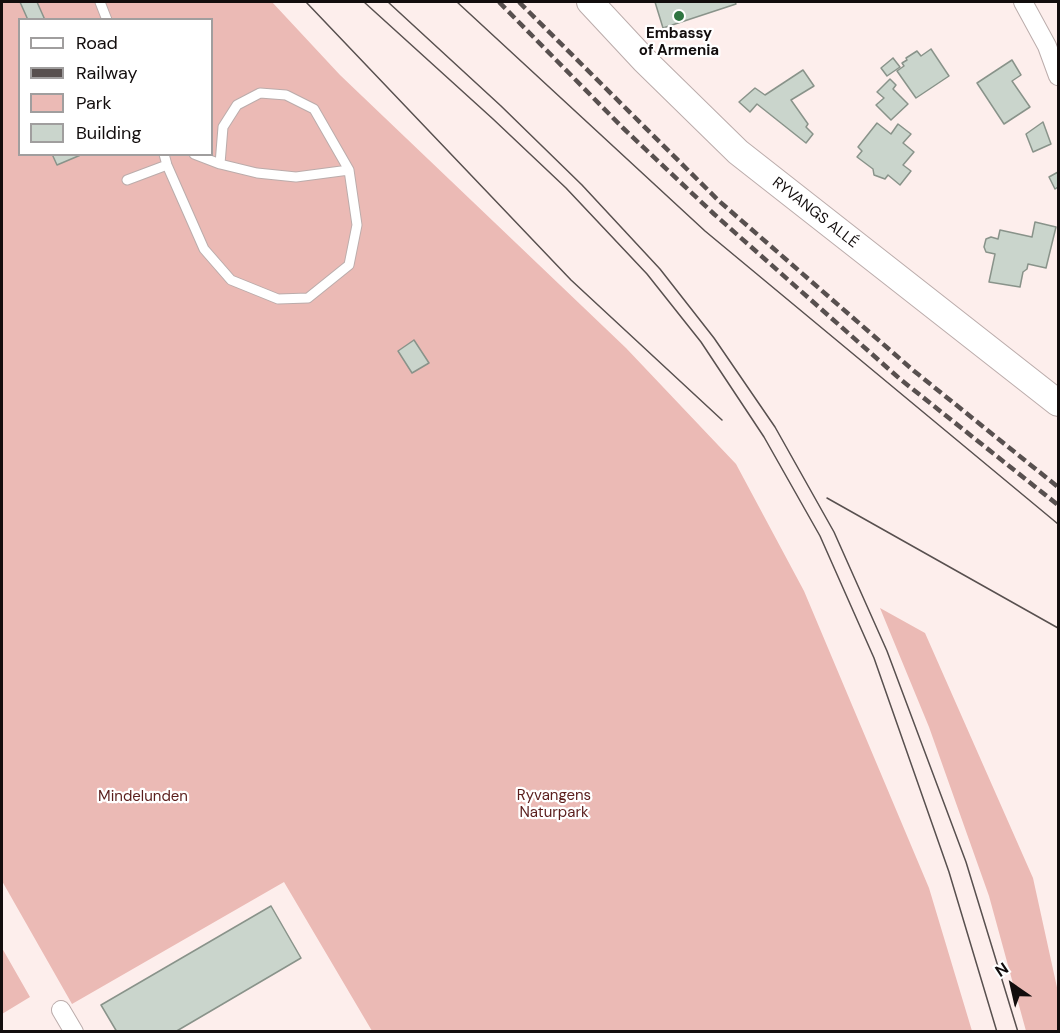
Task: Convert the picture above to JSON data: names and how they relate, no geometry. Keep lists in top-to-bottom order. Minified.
{"streets":{"street":["RYVANGS ALLÉ"]},"parks":["Ryvangens Naturpark","Mindelunden"],"places":["Embassy of Armenia"],"legend":["Road","Railway","Park","Building"],"north":"top left"}
